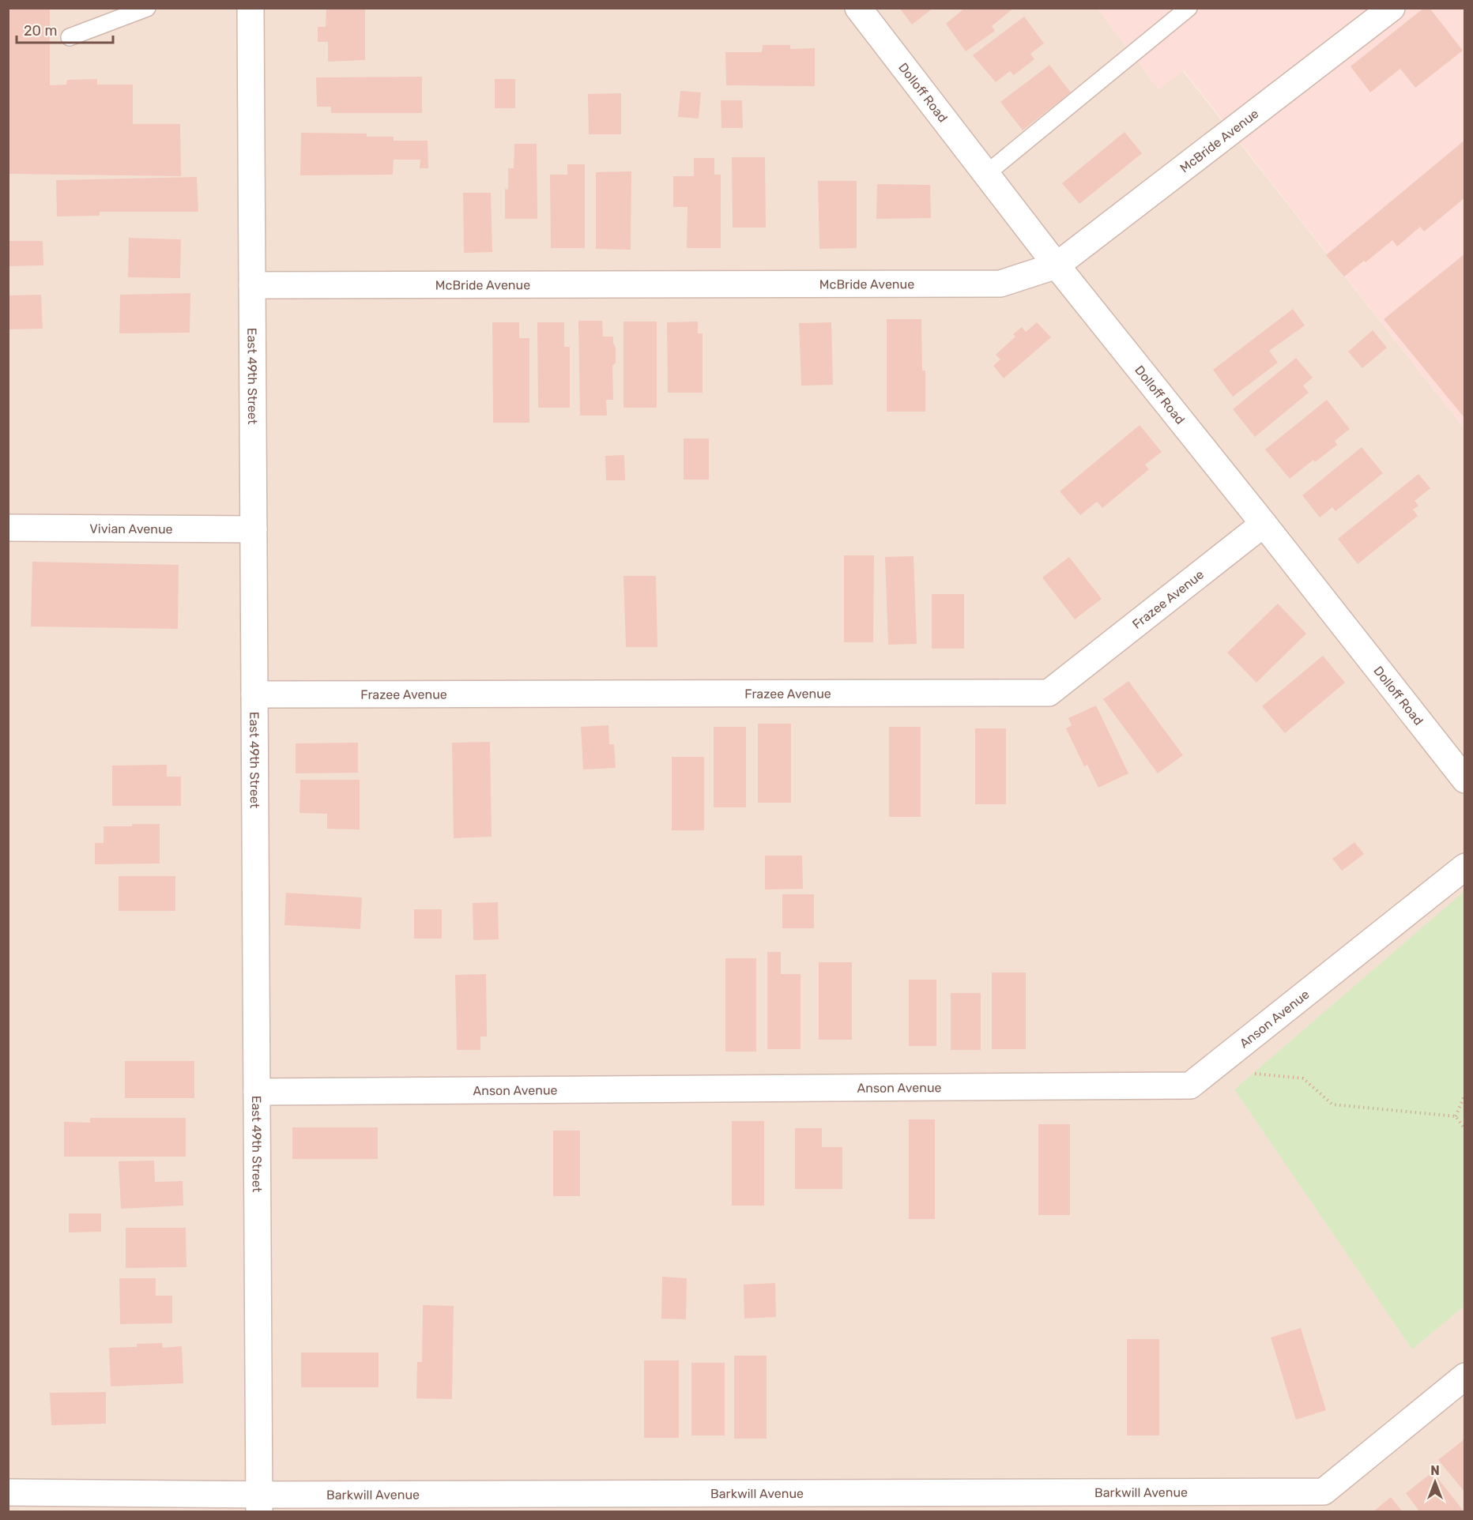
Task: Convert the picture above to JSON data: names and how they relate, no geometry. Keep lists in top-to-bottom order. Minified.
{"streets":{"street":["Dolloff Road","McBride Avenue","East 49th Street","Vivian Avenue","Frazee Avenue","Anson Avenue","Barkwill Avenue"]},"crossings":[["Dolloff Road","McBride Avenue"],["Dolloff Road","Frazee Avenue"],["McBride Avenue","East 49th Street"],["East 49th Street","Vivian Avenue"],["East 49th Street","Frazee Avenue"],["East 49th Street","Anson Avenue"],["East 49th Street","Barkwill Avenue"]],"scale_bar":"20 m","north":"top"}
